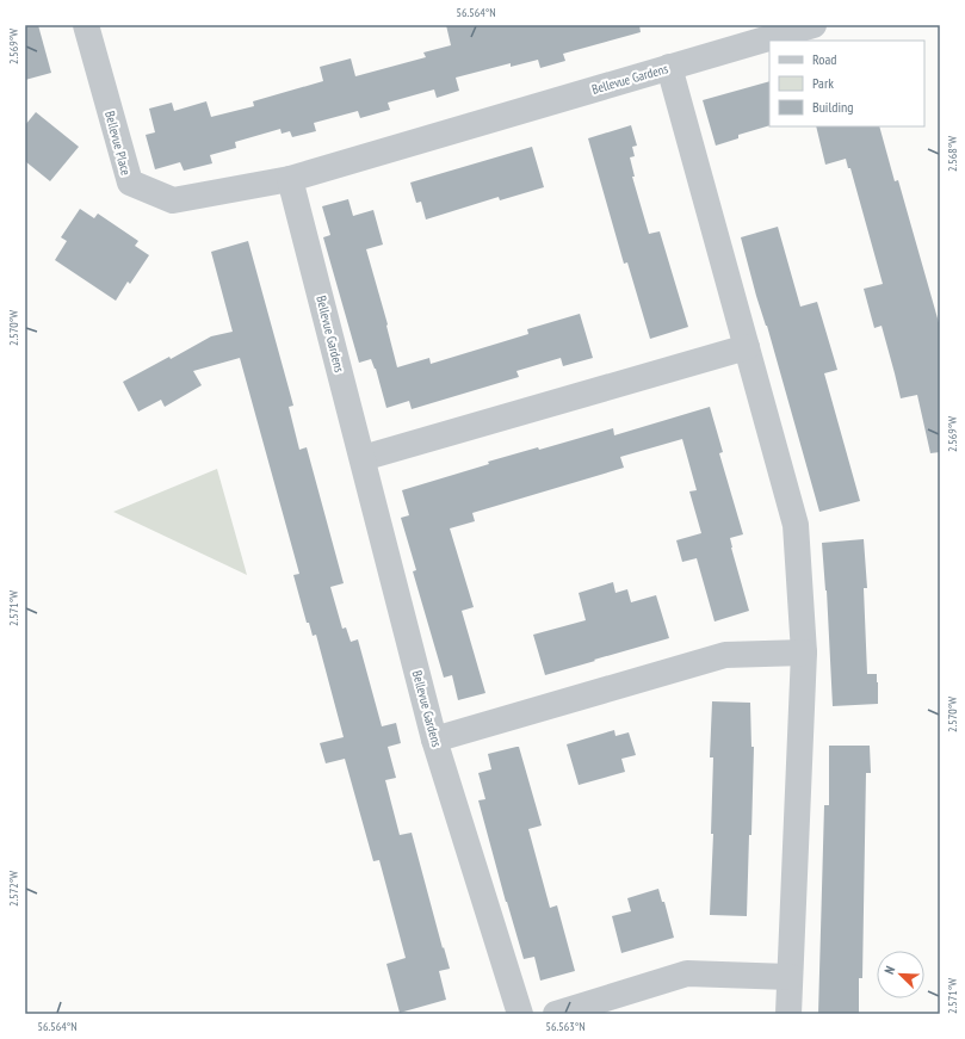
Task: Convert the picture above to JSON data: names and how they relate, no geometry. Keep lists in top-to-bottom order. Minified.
{"streets":{"street":["Bellevue Gardens","Bellevue Place"]},"crossings":[["Bellevue Gardens","Bellevue Place"]],"legend":["Road","Park","Building"],"north":"top left","coordinates":["56.564°N","2.569°W","2.568°W","2.570°W","2.571°W","2.572°W","56.563°N"]}
